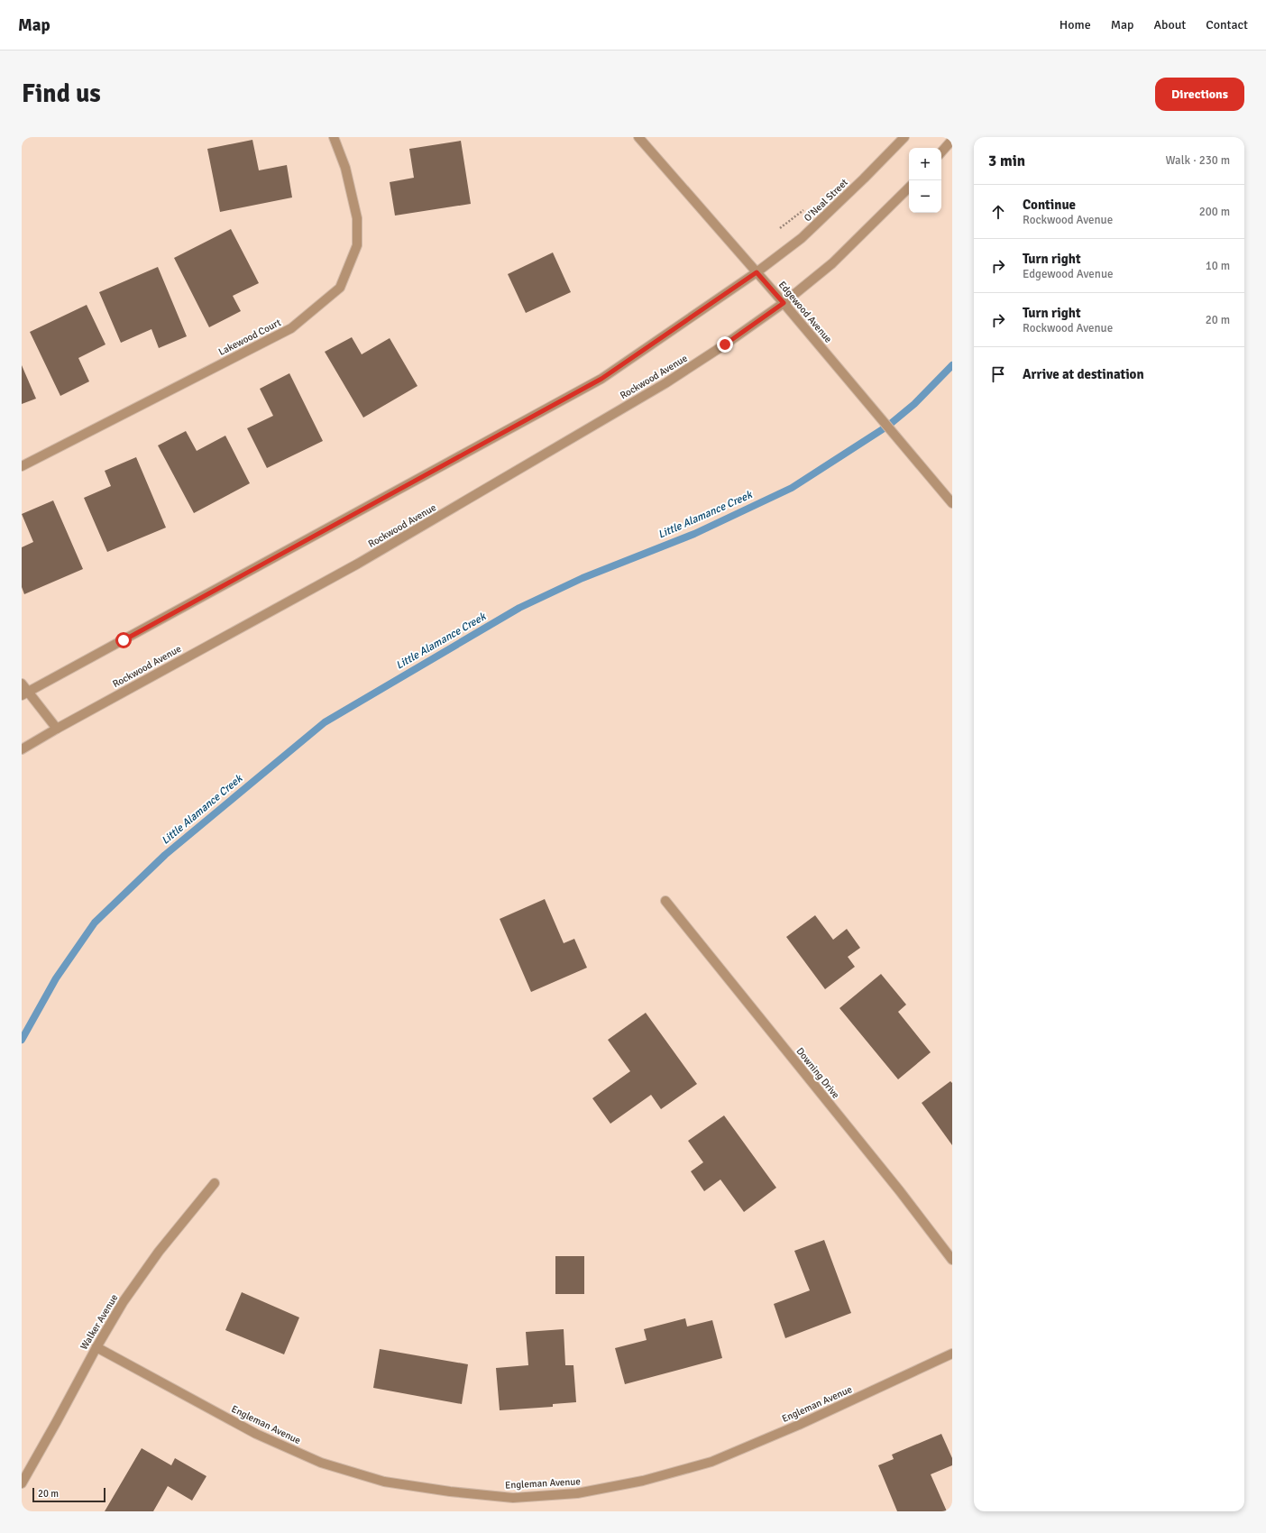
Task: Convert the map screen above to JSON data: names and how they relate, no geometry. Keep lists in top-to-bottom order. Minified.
{"streets":{"street":["O'Neal Street","Edgewood Avenue","Lakewood Court","Rockwood Avenue","Downing Drive","Walker Avenue","Engleman Avenue"]},"crossings":[["O'Neal Street","Edgewood Avenue"],["Edgewood Avenue","Rockwood Avenue"],["Walker Avenue","Engleman Avenue"]],"water":["Little Alamance Creek"],"scale_bar":"20 m","page":{"header":"Map","nav":["Home","Map","About","Contact"],"buttons":"Directions","title":"Find us","heading":["3 min","Walk · 230 m"],"map_buttons":["+","−"],"list":[["Continue","Rockwood Avenue","200 m"],["Turn right","Edgewood Avenue","10 m"],["Turn right","Rockwood Avenue","20 m"],"Arrive at destination"],"scale":"20 m"}}
